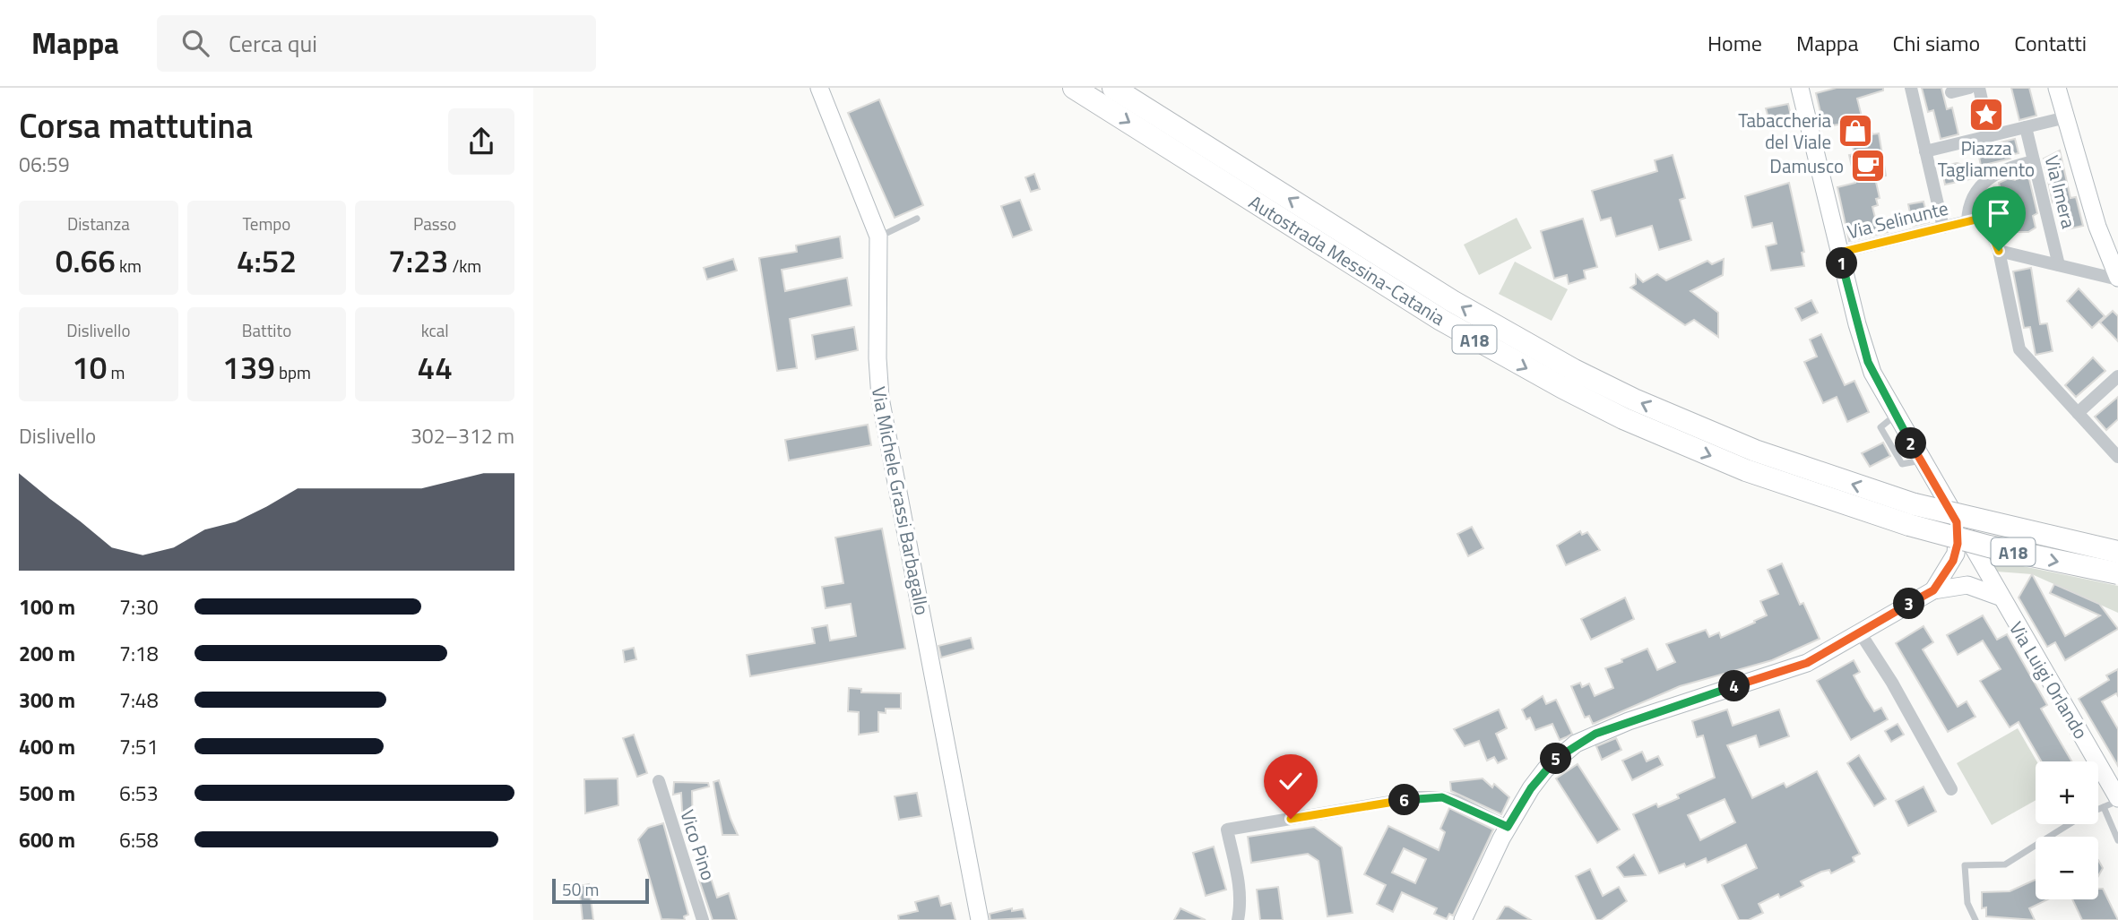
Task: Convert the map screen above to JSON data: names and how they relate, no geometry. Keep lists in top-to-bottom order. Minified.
{"streets":{"highway":["Autostrada Messina-Catania","A18"],"street":["Via Imera","Via Selinunte","Via Michele Grassi Barbagallo","Via Luigi Orlando","Vico Pino"]},"crossings":[["Via Selinunte","Via Luigi Orlando"],["Autostrada Messina-Catania","A18"]],"places":{"place":["Piazza Tagliamento"],"shop":["Tabaccheria del Viale"],"cafe":["Damusco"]},"scale_bar":"50 m","page":{"header":"Mappa","search":"Cerca qui","nav":["Home","Mappa","Chi siamo","Contatti"],"heading":["Corsa mattutina","06:59"],"stats":[["Distanza","0.66 km"],["Tempo","4:52"],["Passo","7:23 /km"],["Dislivello","10 m"],["Battito","139 bpm"],["kcal","44"]],"pins":["1","2","3","4","5","6"],"chart":["Dislivello","302–312 m"],"list":[{"name":"100 m","note":"7:30"},{"name":"200 m","note":"7:18"},{"name":"300 m","note":"7:48"},{"name":"400 m","note":"7:51"},{"name":"500 m","note":"6:53"},{"name":"600 m","note":"6:58"}],"map_buttons":["+","−"],"scale":"50 m"}}
